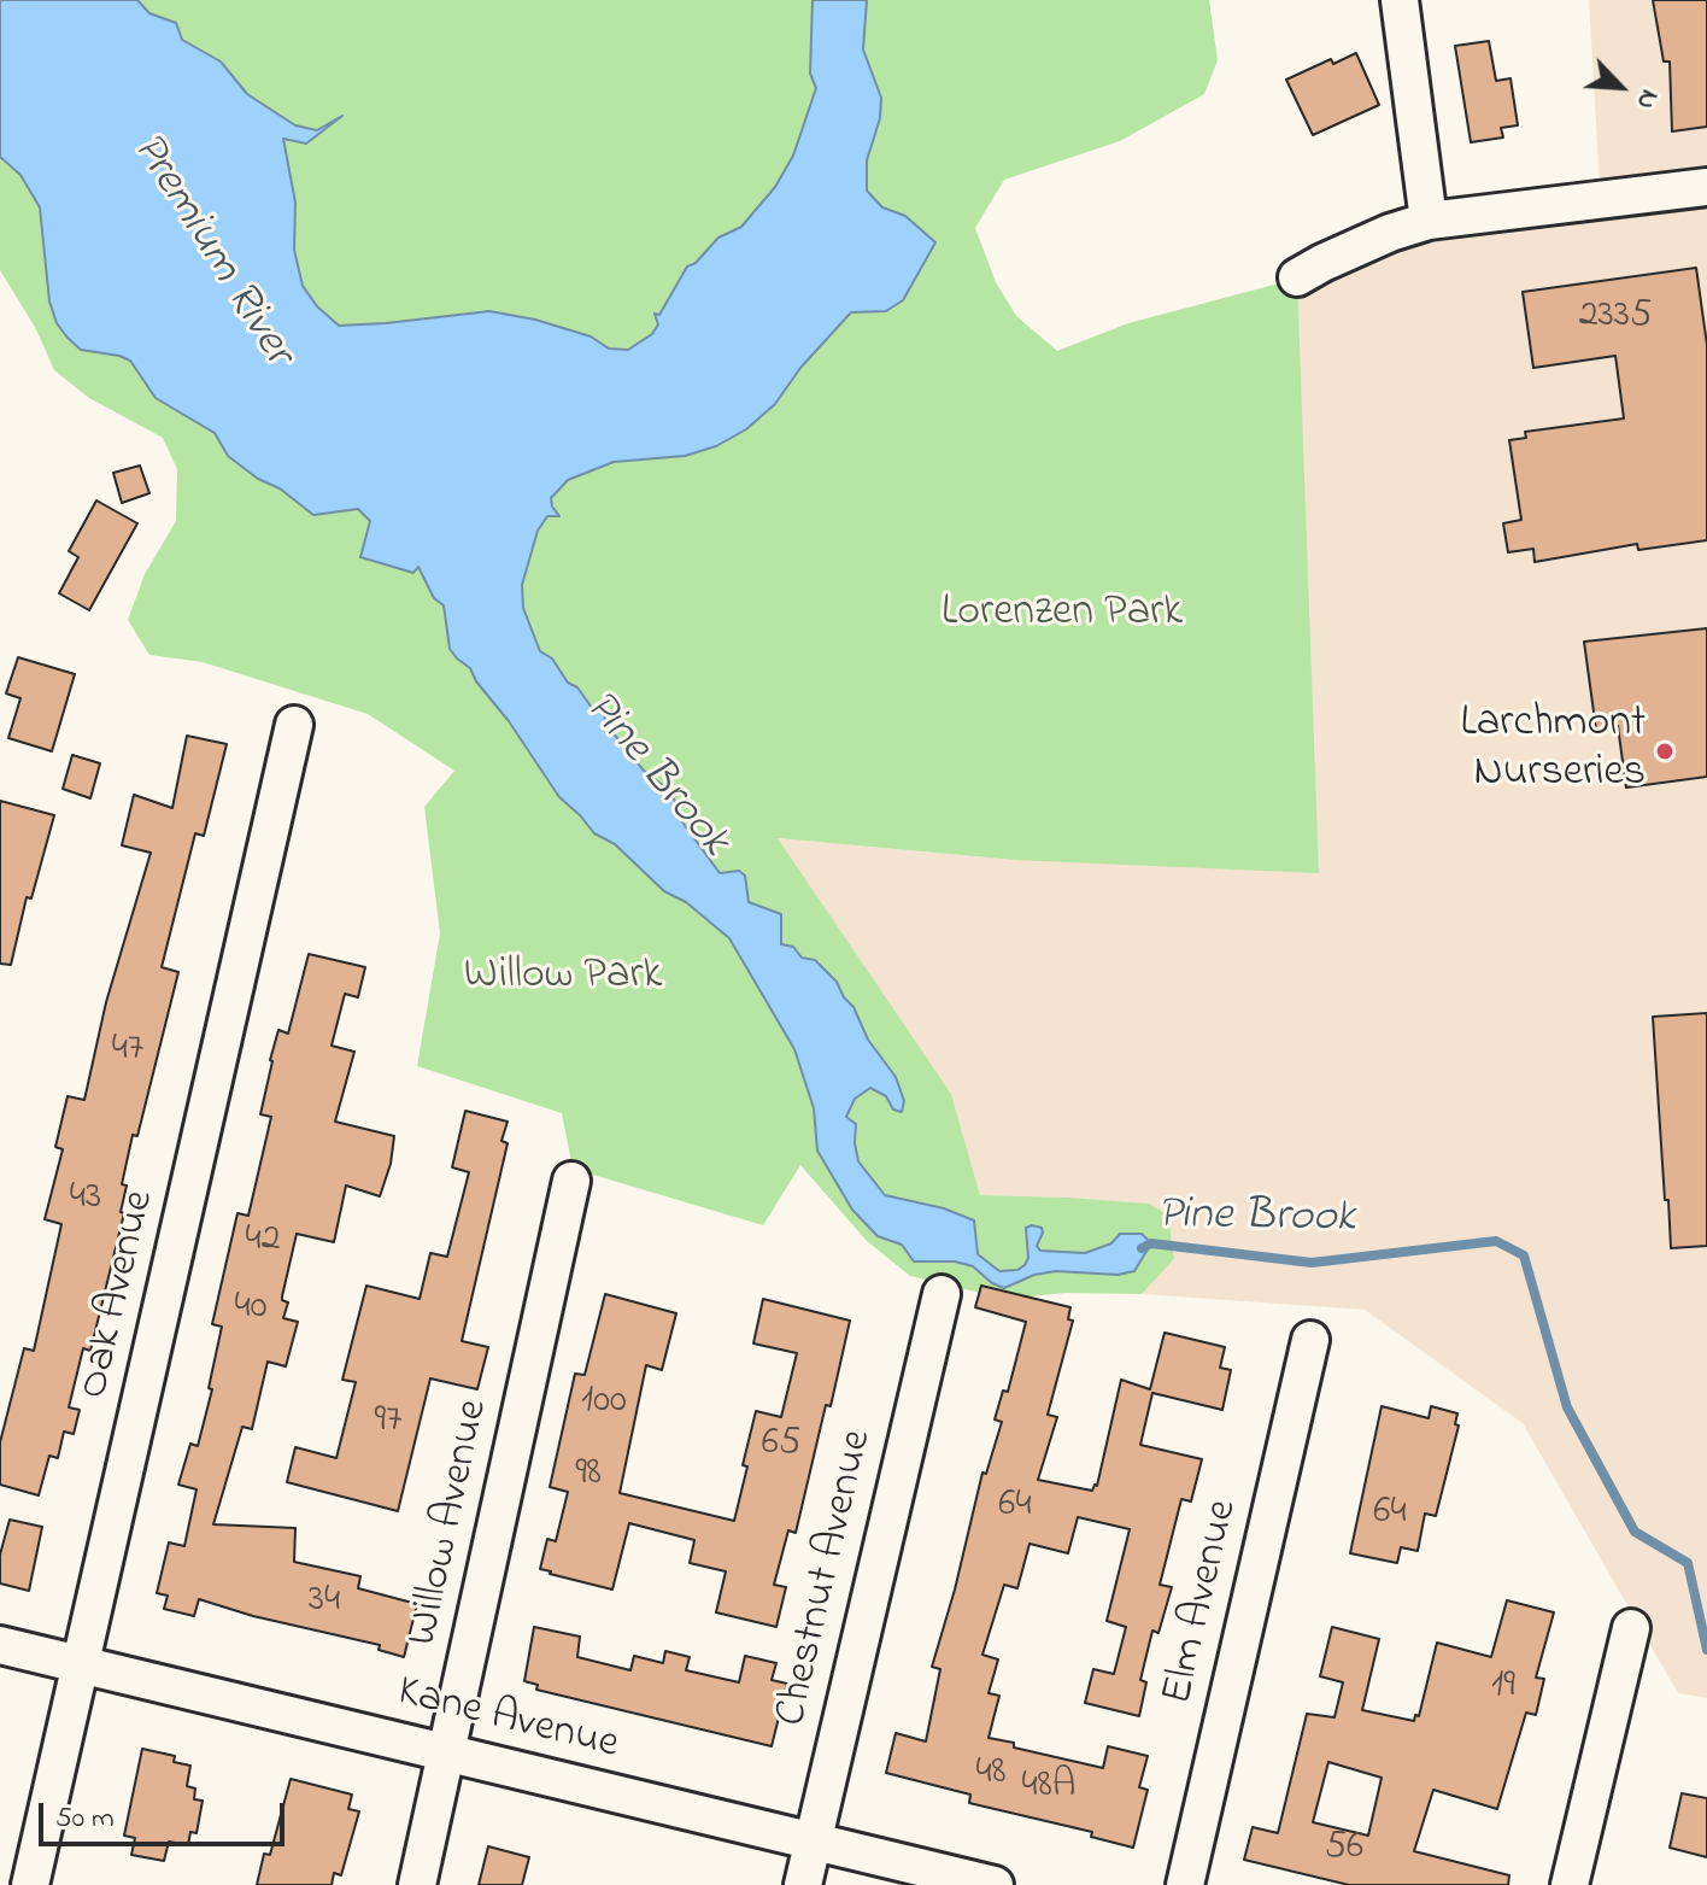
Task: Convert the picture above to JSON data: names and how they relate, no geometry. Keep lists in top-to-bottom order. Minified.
{"streets":{"street":["Oak Avenue","Willow Avenue","Chestnut Avenue","Elm Avenue","Kane Avenue"]},"crossings":[["Oak Avenue","Kane Avenue"],["Willow Avenue","Kane Avenue"],["Chestnut Avenue","Kane Avenue"]],"water":["Premium River","Pine Brook"],"parks":["Lorenzen Park","Willow Park"],"places":["Larchmont Nurseries"],"house_numbers":["2335","47","43","42","40","100","97","65","98","64","64","34","19","48","48A","56"],"scale_bar":"50 m","north":"bottom right"}
